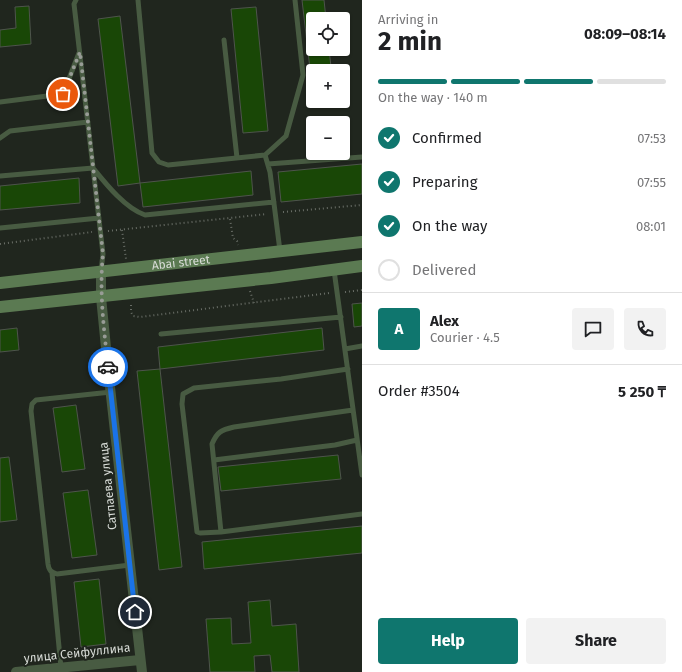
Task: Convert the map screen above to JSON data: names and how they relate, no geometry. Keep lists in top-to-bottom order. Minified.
{"streets":{"street":["Abai street","Сатпаева улица","улица Сейфуллина"]},"crossings":[["Abai street","Сатпаева улица"],["Сатпаева улица","улица Сейфуллина"]],"page":{"heading":["2 min","Arriving in","08:09–08:14"],"panel":["Alex","Courier · 4.5","Order #3504","5 250 ₸"],"map_buttons":["+","−"],"bar":"On the way · 140 m","list":[["Confirmed","07:53"],["Preparing","07:55"],["On the way","08:01"],"Delivered"],"round":"A","buttons":["Help","Share"]}}
